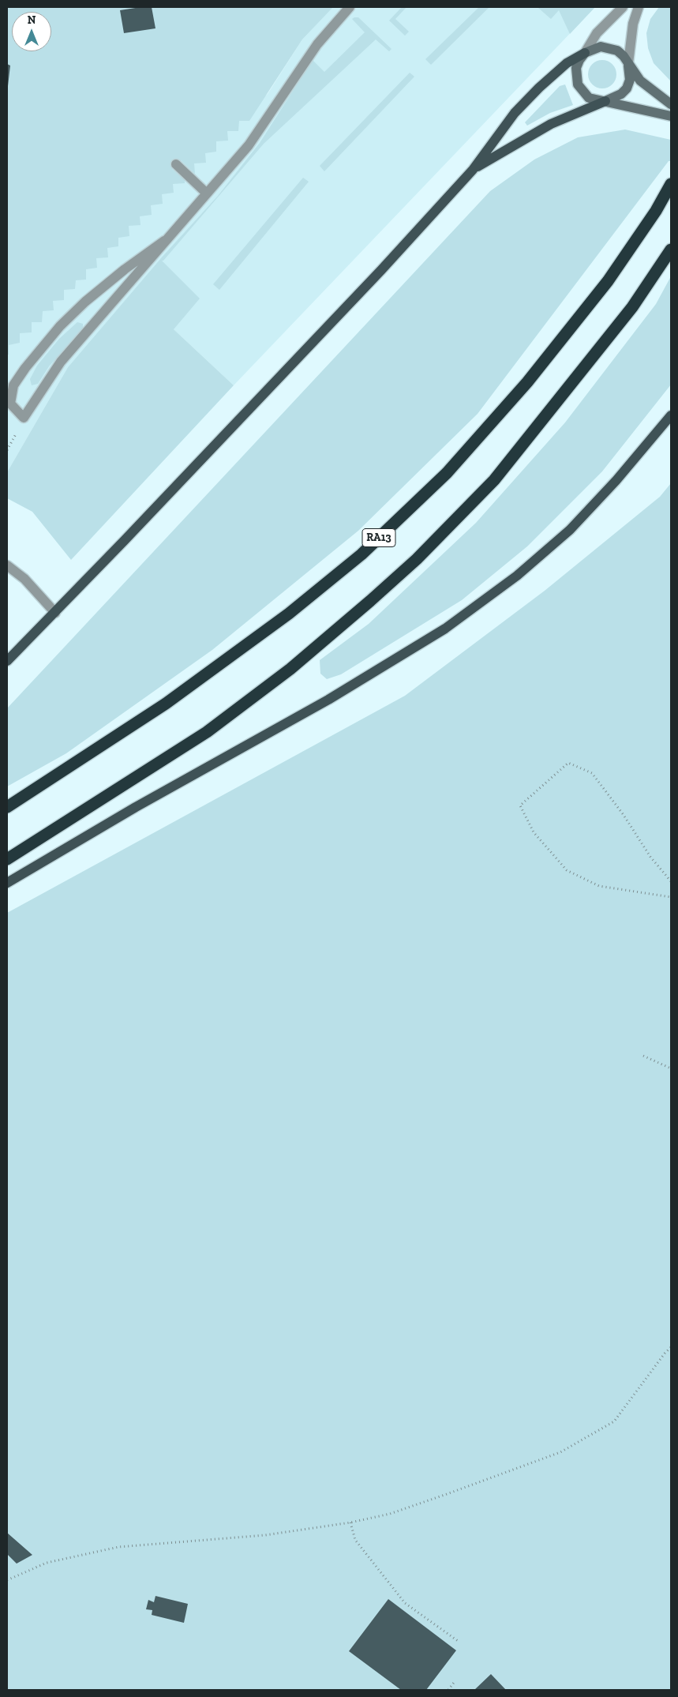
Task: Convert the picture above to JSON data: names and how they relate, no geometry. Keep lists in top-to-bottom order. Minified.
{"streets":{"highway":["RA13"]},"north":"top"}
